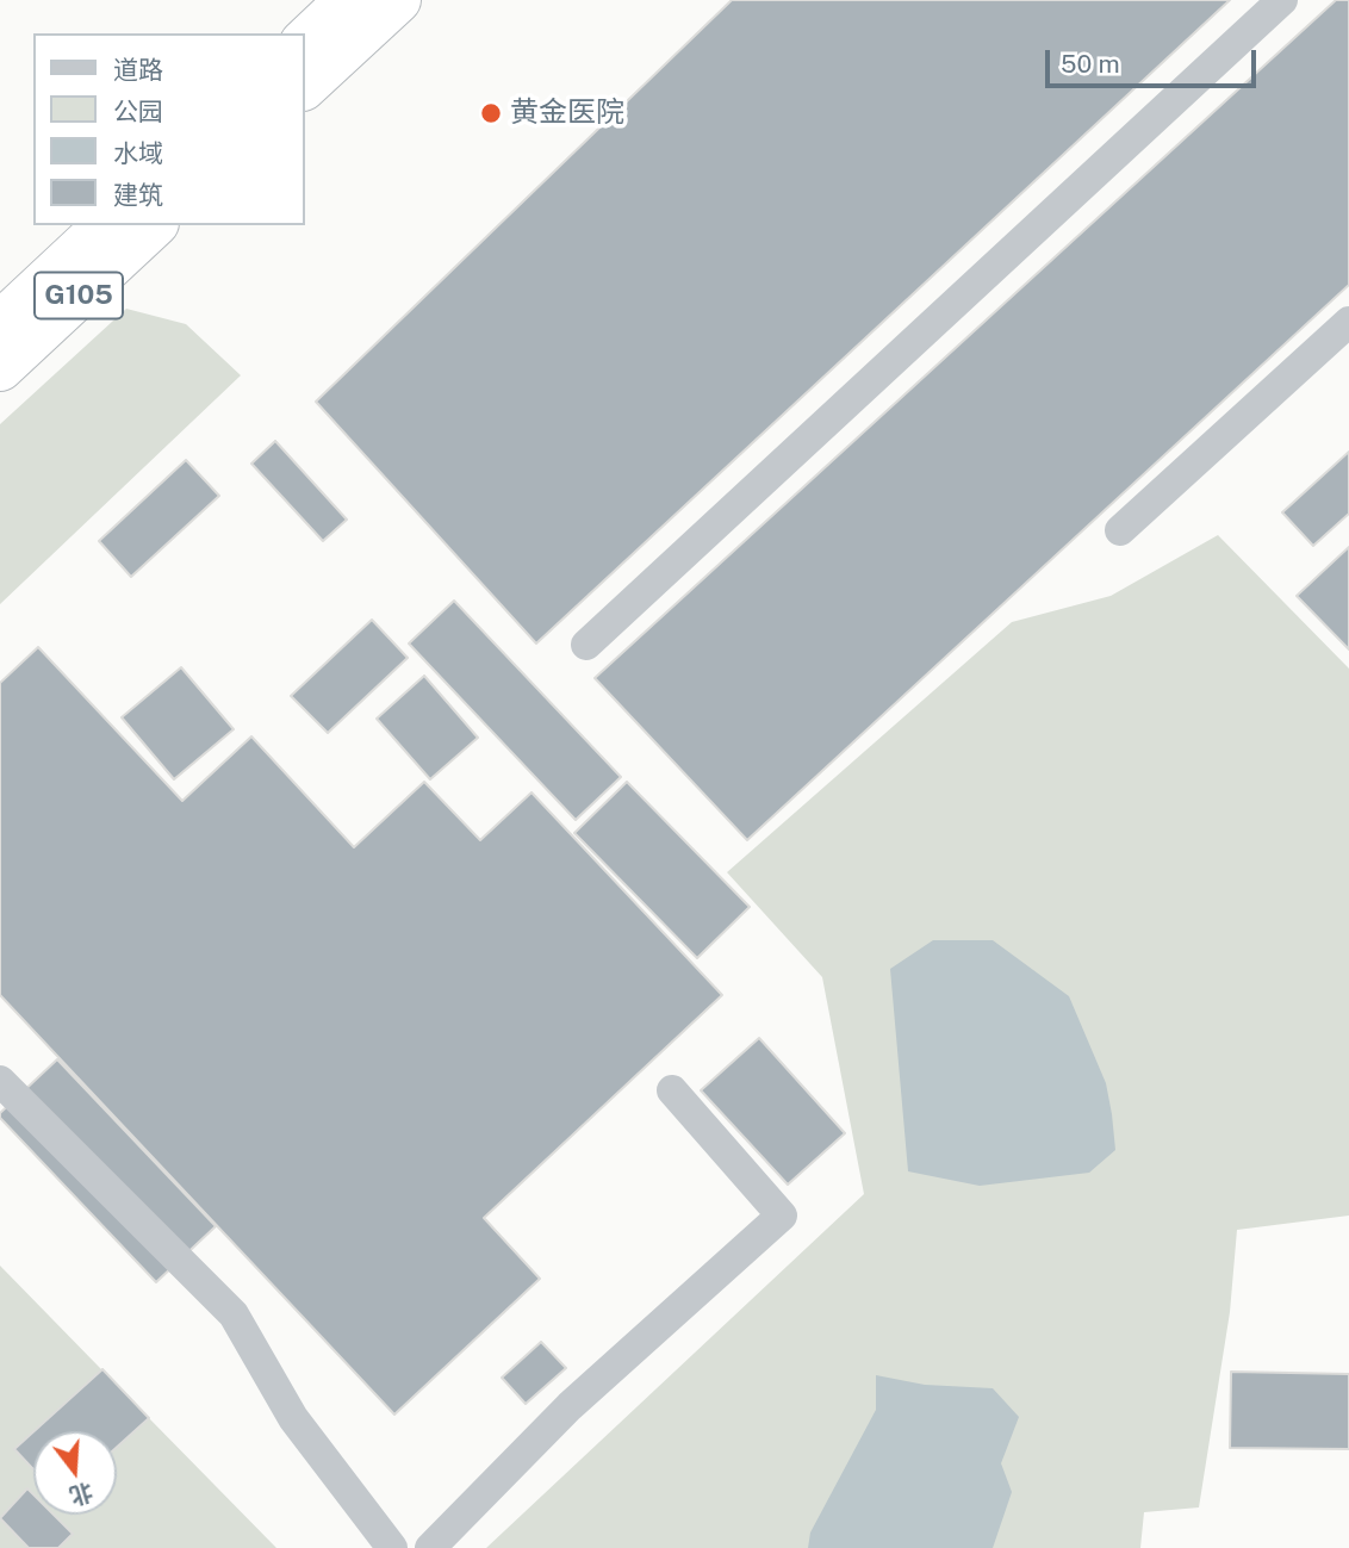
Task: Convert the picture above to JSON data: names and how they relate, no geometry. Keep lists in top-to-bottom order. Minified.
{"streets":{"highway":["G105"]},"places":["黄金医院"],"legend":["道路","公园","水域","建筑"],"scale_bar":"50 m","north":"bottom"}
